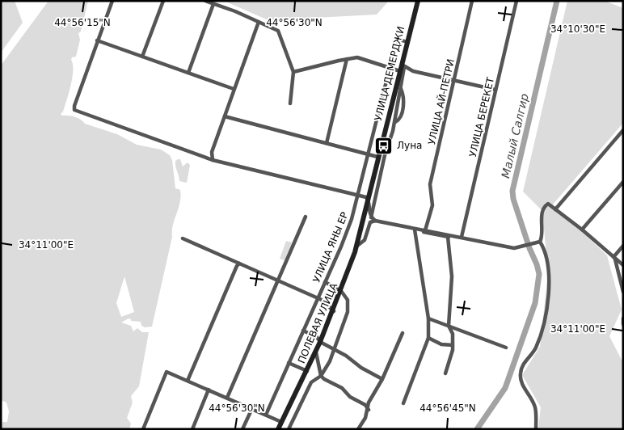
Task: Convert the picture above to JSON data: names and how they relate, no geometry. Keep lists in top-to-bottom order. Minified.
{"streets":{"main road":["УЛИЦА ДЕМЕРДЖИ","ПОЛЕВАЯ УЛИЦА"],"street":["УЛИЦА АЙ-ПЕТРИ","УЛИЦА БЕРЕКЕТ","УЛИЦА ЯНЫ ЕР"]},"crossings":[["УЛИЦА ДЕМЕРДЖИ","УЛИЦА ЯНЫ ЕР"],["УЛИЦА ДЕМЕРДЖИ","ПОЛЕВАЯ УЛИЦА"]],"water":["Малый Салгир"],"places":{"bus stop":["Луна"]},"coordinates":["44°56'15\"N","44°56'30\"N","34°10'30\"E","34°11'00\"E","44°56'45\"N"]}
